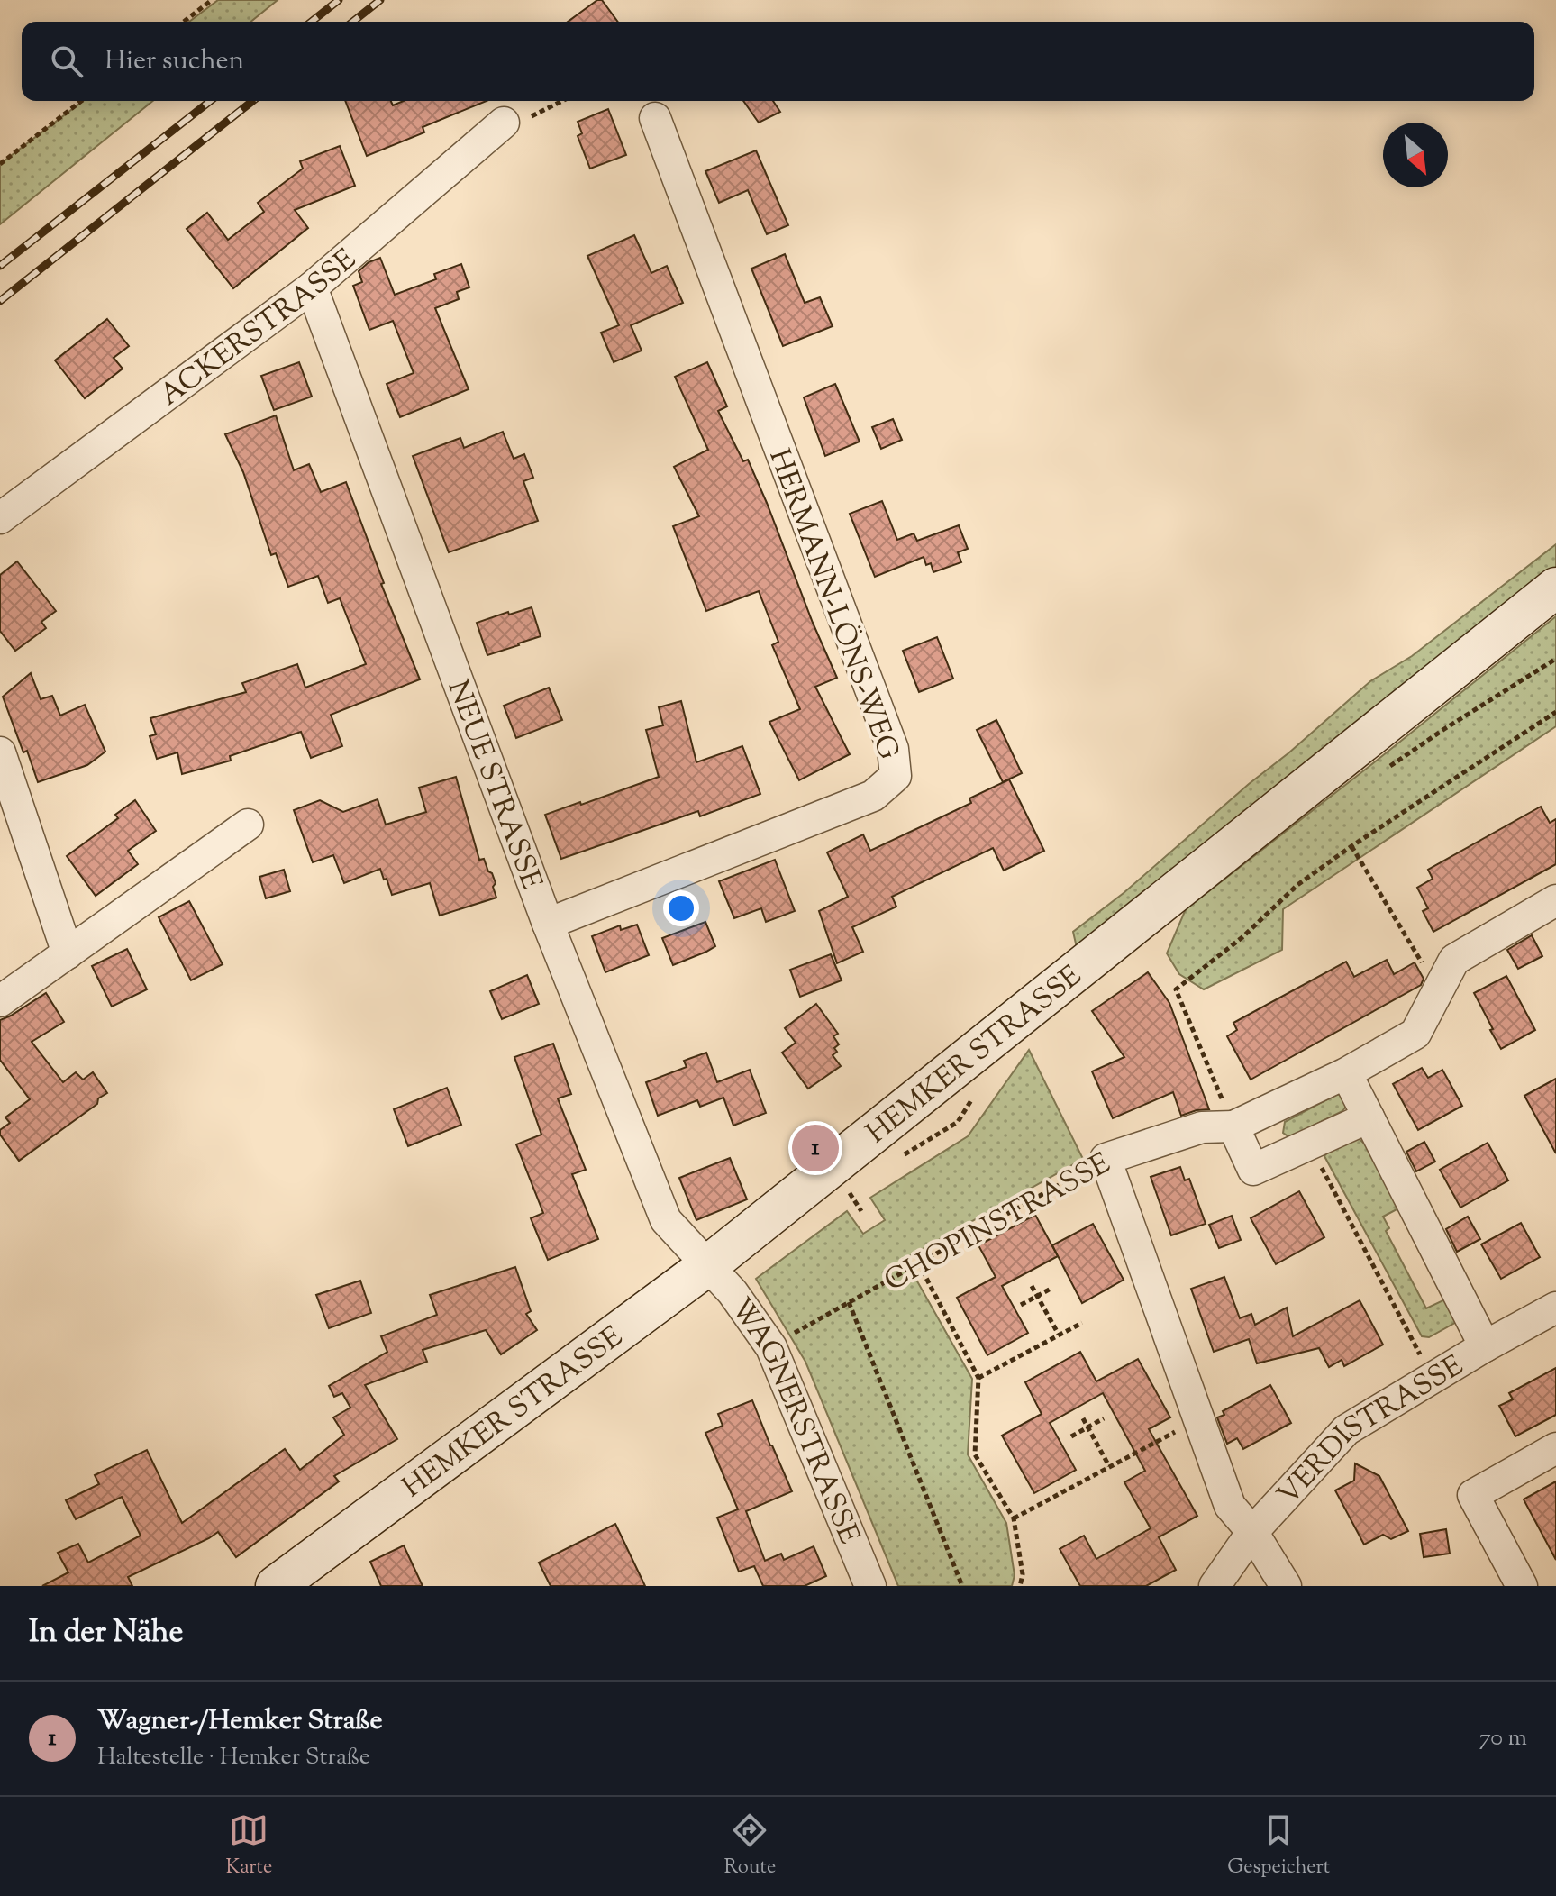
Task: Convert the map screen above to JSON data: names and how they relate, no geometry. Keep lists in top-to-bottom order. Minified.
{"streets":{"main road":["HEMKER STRASSE"],"street":["ACKERSTRASSE","HERMANN-LÖNS-WEG","NEUE STRASSE","CHOPINSTRASSE","WAGNERSTRASSE","VERDISTRASSE"]},"crossings":[["ACKERSTRASSE","NEUE STRASSE"],["HERMANN-LÖNS-WEG","NEUE STRASSE"],["NEUE STRASSE","HEMKER STRASSE"],["NEUE STRASSE","WAGNERSTRASSE"],["HEMKER STRASSE","WAGNERSTRASSE"],["CHOPINSTRASSE","WAGNERSTRASSE"]],"north":"bottom right","page":{"search":"Hier suchen","pins":"1","heading":"In der Nähe","list":[{"mark":"1","name":"Wagner-/Hemker Straße","note":"Haltestelle · Hemker Straße","value":"70 m"}],"nav":["Karte","Route","Gespeichert"]}}
